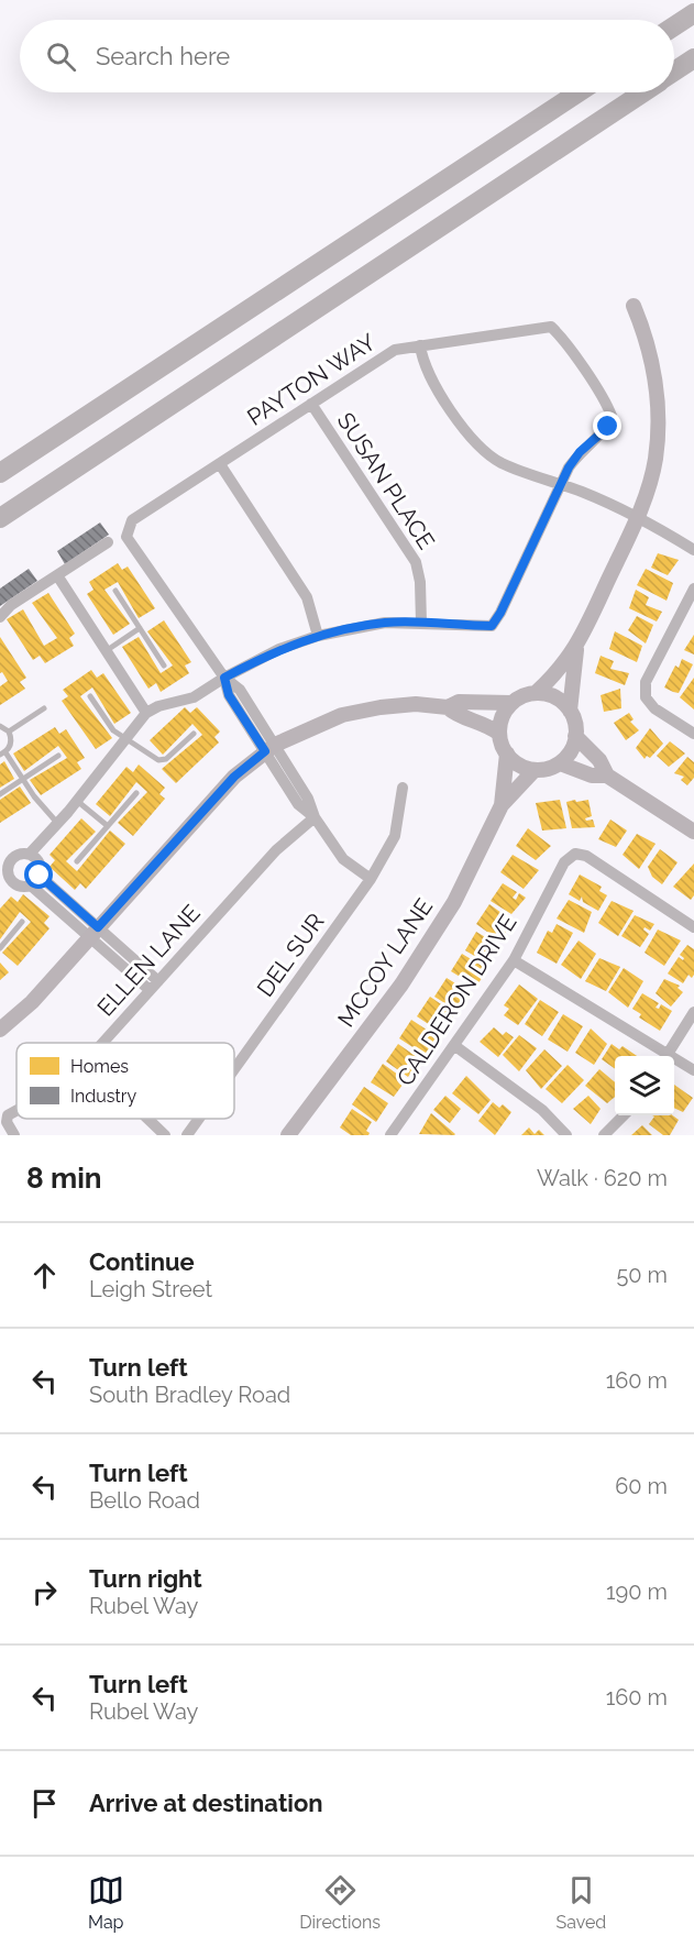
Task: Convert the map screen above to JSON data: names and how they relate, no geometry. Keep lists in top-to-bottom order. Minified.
{"streets":{"street":["PAYTON WAY","SUSAN PLACE","DEL SUR","ELLEN LANE","MCCOY LANE","CALDERON DRIVE"]},"crossings":[["PAYTON WAY","SUSAN PLACE"]],"legend":["Homes","Industry"],"page":{"search":"Search here","heading":["8 min","Walk · 620 m"],"list":[["Continue","Leigh Street","50 m"],["Turn left","South Bradley Road","160 m"],["Turn left","Bello Road","60 m"],["Turn right","Rubel Way","190 m"],["Turn left","Rubel Way","160 m"],"Arrive at destination"],"nav":["Map","Directions","Saved"]}}
